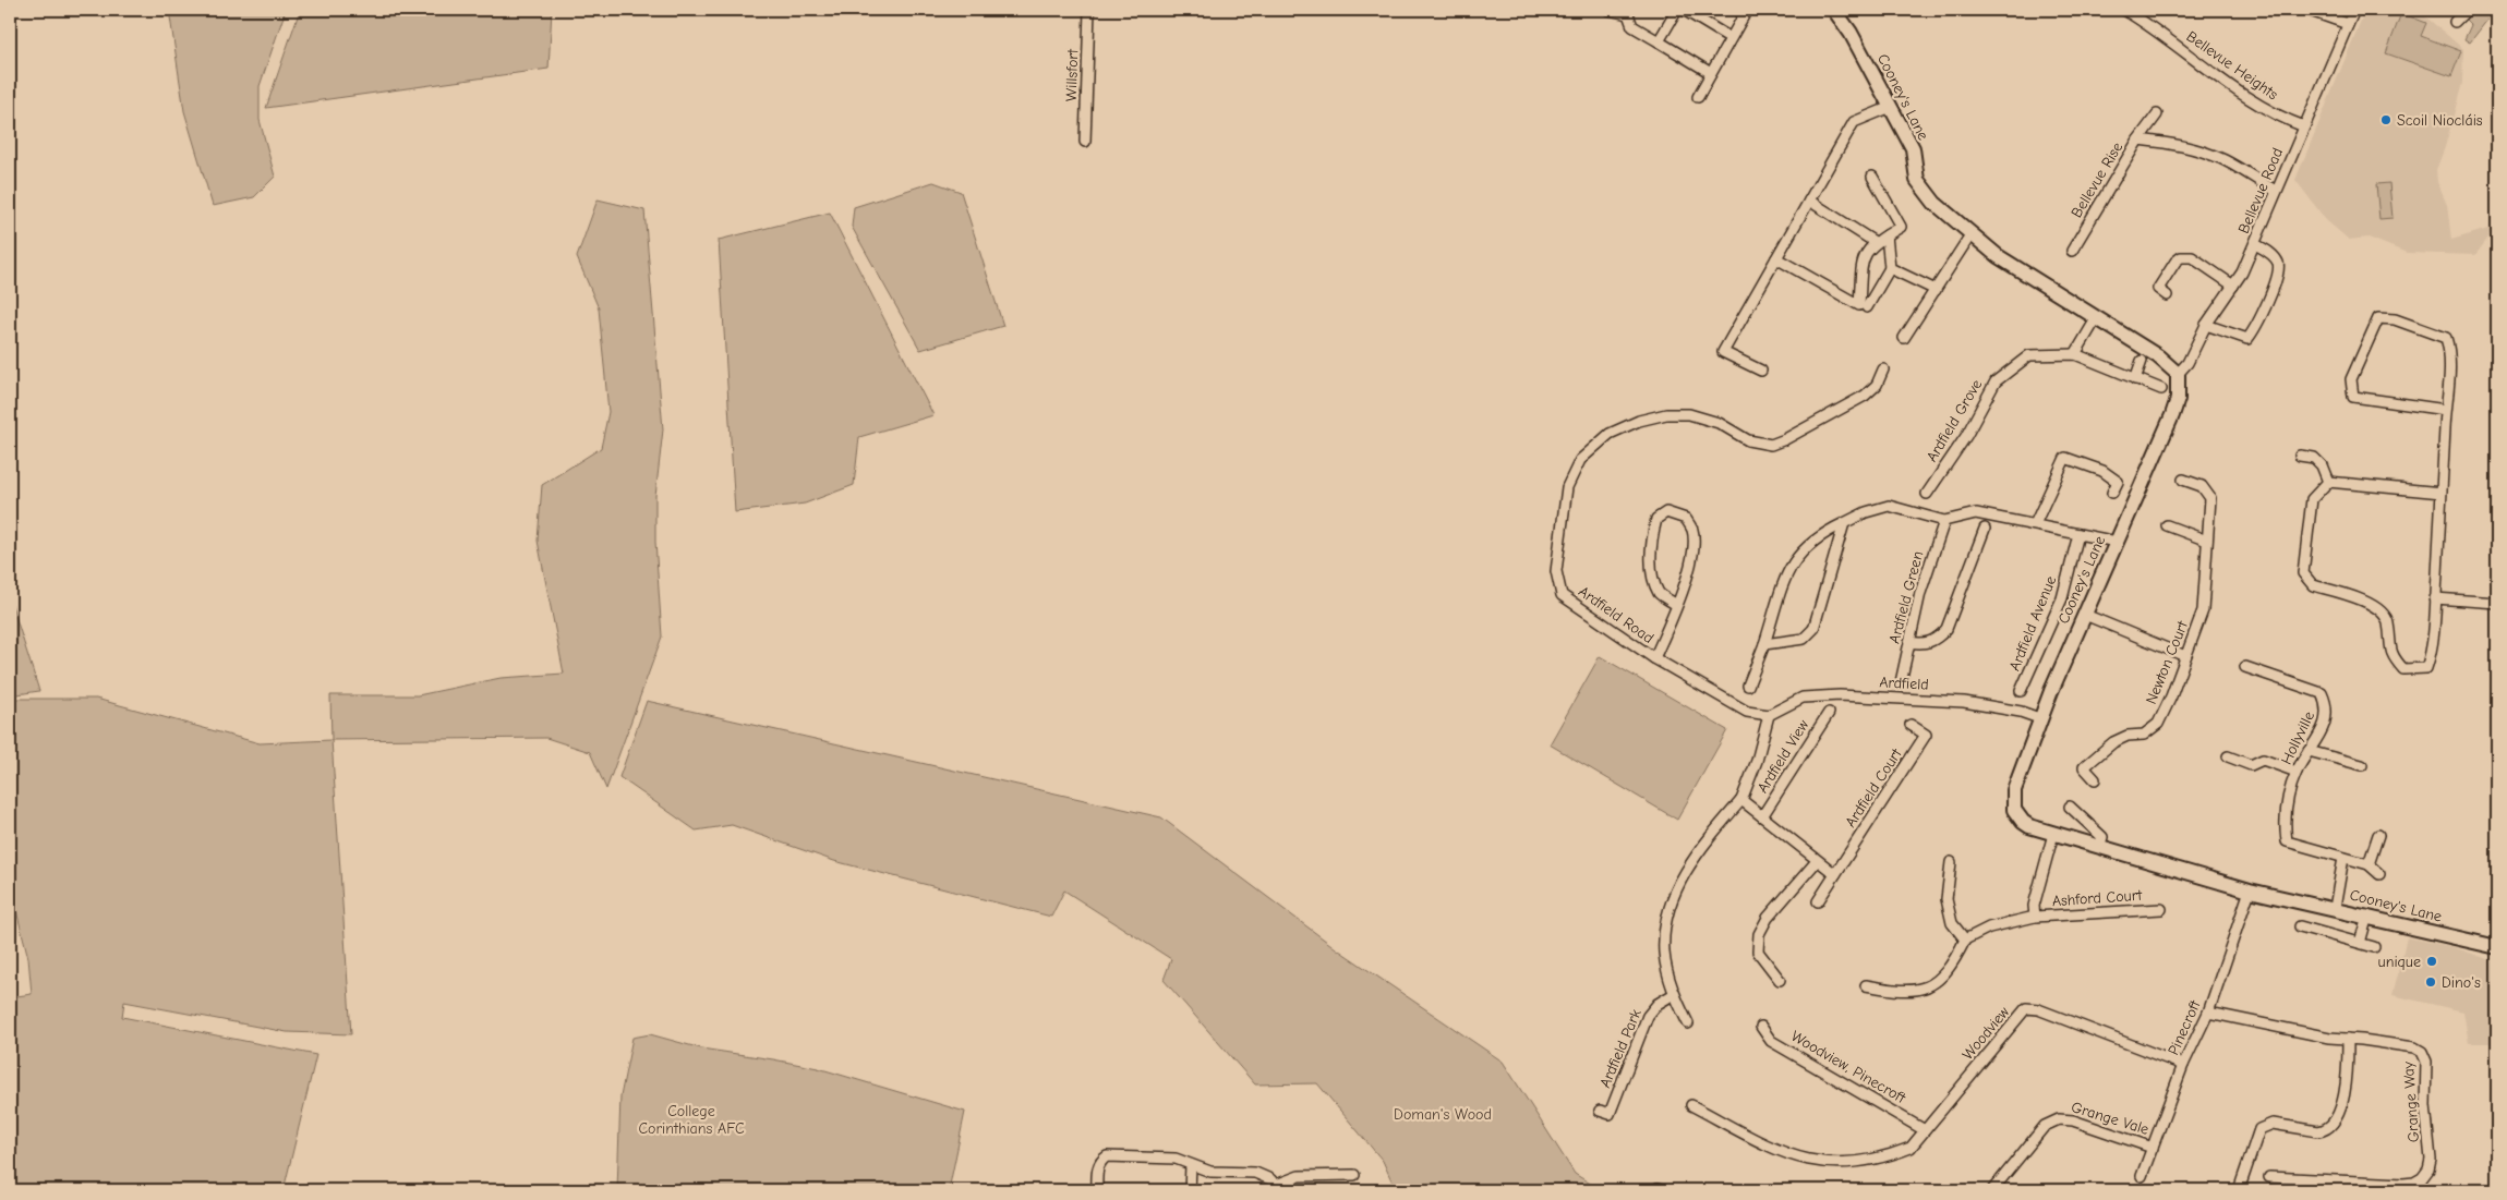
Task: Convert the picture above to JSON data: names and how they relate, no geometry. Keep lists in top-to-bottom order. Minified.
{"streets":{"street":["Bellevue Heights","Willsfort","Cooney's Lane","Bellevue Rise","Bellevue Road","Ardfield Grove","Ardfield Green","Ardfield Road","Ardfield Avenue","Newton Court","Ardfield","Hollyville","Ardfield View","Ardfield Court","Ashford Court","Pinecroft","Woodview","Ardfield Park","Woodview, Pinecroft","Grange Way","Grange Vale"]},"crossings":[["Bellevue Heights","Bellevue Road"],["Cooney's Lane","Bellevue Road"],["Cooney's Lane","Ardfield"],["Cooney's Lane","Ashford Court"],["Cooney's Lane","Pinecroft"],["Bellevue Rise","Bellevue Road"],["Ardfield Road","Ardfield"],["Pinecroft","Woodview"],["Pinecroft","Grange Way"],["Pinecroft","Grange Vale"],["Woodview","Woodview, Pinecroft"]],"parks":["College Corinthians AFC","Doman's Wood"],"places":["Scoil Niocláis","unique","Dino's"]}
